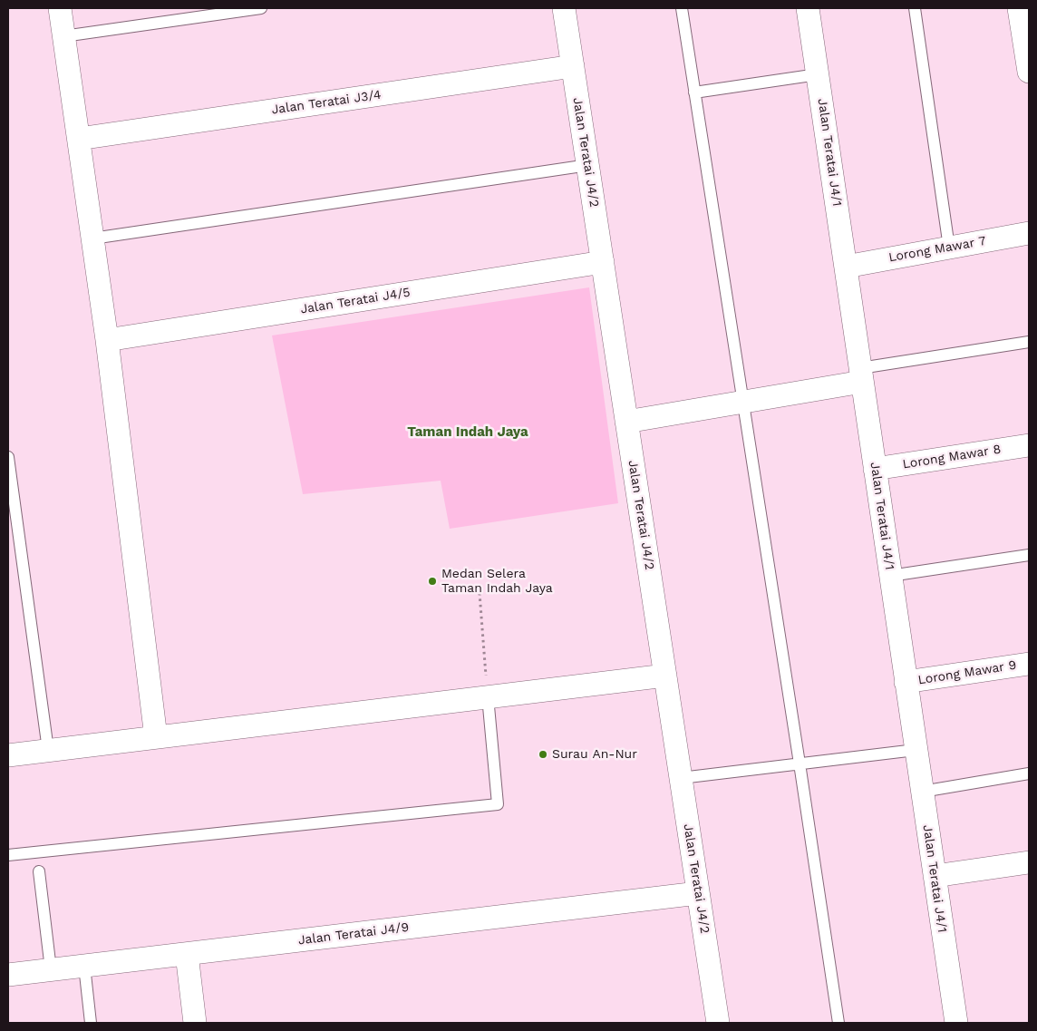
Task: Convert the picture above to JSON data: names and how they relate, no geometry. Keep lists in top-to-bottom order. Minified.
{"streets":{"street":["Jalan Teratai J3/4","Jalan Teratai J4/2","Jalan Teratai J4/1","Lorong Mawar 7","Jalan Teratai J4/5","Lorong Mawar 8","Lorong Mawar 9","Jalan Teratai J4/9"]},"crossings":[["Jalan Teratai J3/4","Jalan Teratai J4/2"],["Jalan Teratai J4/2","Jalan Teratai J4/5"],["Jalan Teratai J4/2","Jalan Teratai J4/9"],["Jalan Teratai J4/1","Lorong Mawar 7"],["Jalan Teratai J4/1","Lorong Mawar 8"],["Jalan Teratai J4/1","Lorong Mawar 9"]],"districts":["Taman Indah Jaya"],"places":["Medan Selera Taman Indah Jaya","Surau An-Nur"]}
